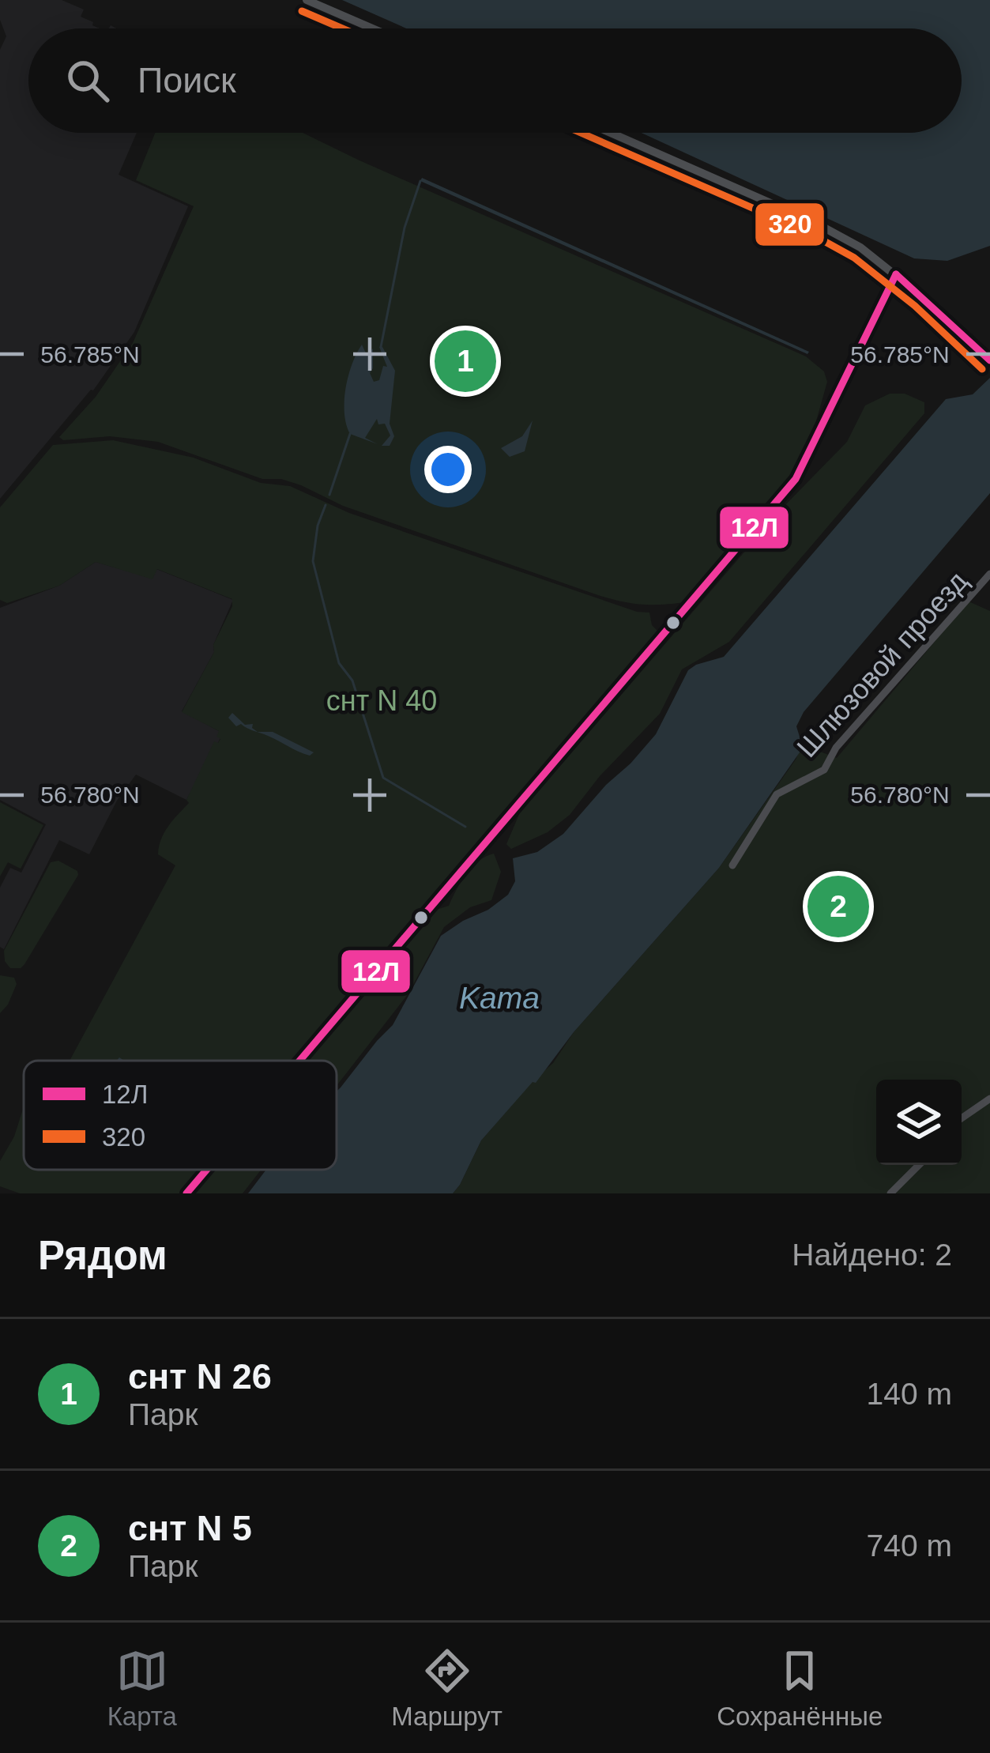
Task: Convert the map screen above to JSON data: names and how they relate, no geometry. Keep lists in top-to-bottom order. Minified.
{"streets":{"street":["Шлюзовой проезд"]},"water":["Kama"],"parks":["снт N 40"],"lines":["transit line 320","transit line 12Л"],"legend":["12Л","320"],"page":{"search":"Поиск","pins":["1","2"],"heading":["Рядом","Найдено: 2"],"list":[{"mark":"1","name":"снт N 26","note":"Парк","value":"140 m"},{"mark":"2","name":"снт N 5","note":"Парк","value":"740 m"}],"nav":["Карта","Маршрут","Сохранённые"]},"coordinates":["56.785°N","56.780°N"]}
